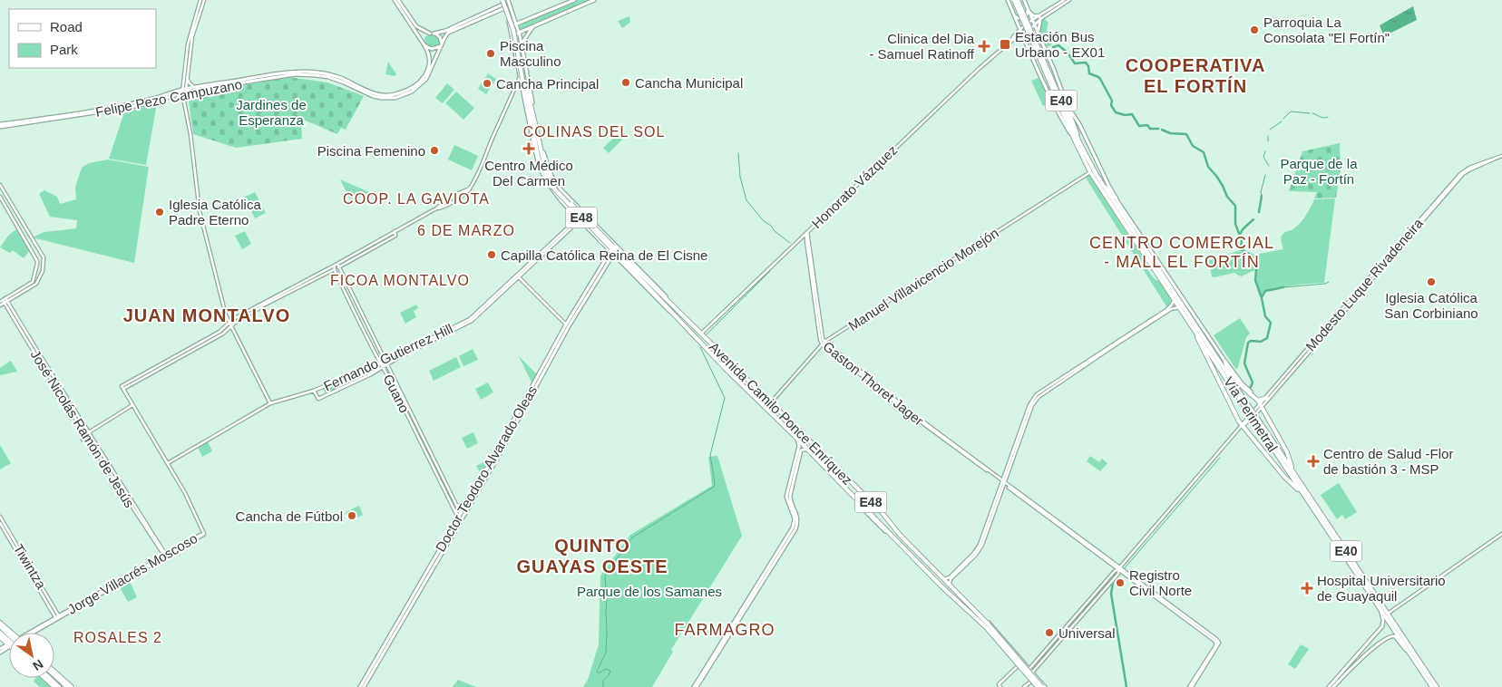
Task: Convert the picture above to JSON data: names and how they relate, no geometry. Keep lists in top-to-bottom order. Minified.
{"streets":{"main road":["Felipe Pezo Campuzano","E40","E48","Avenida Camilo Ponce Enríquez","Vía Perimetral","Doctor Teodoro Alvarado Oleas"],"street":["Honorato Vázquez","Manuel Villavicencio Morejón","Modesto Luque Rivadeneira","Fernando Gutierrez Hill","Gaston Thoret Jager","Guano","José Nicolás Ramón de Jesús","Tiwintza","Jorge Villacrés Moscoso"]},"crossings":[["Honorato Vázquez","Gaston Thoret Jager"],["Honorato Vázquez","Avenida Camilo Ponce Enríquez"],["Honorato Vázquez","Vía Perimetral"],["Manuel Villavicencio Morejón","Gaston Thoret Jager"],["Manuel Villavicencio Morejón","Avenida Camilo Ponce Enríquez"],["Manuel Villavicencio Morejón","Vía Perimetral"],["Modesto Luque Rivadeneira","Gaston Thoret Jager"],["Modesto Luque Rivadeneira","Avenida Camilo Ponce Enríquez"],["Fernando Gutierrez Hill","Guano"],["Fernando Gutierrez Hill","Avenida Camilo Ponce Enríquez"],["Fernando Gutierrez Hill","Jorge Villacrés Moscoso"],["Guano","Doctor Teodoro Alvarado Oleas"],["Avenida Camilo Ponce Enríquez","Doctor Teodoro Alvarado Oleas"],["José Nicolás Ramón de Jesús","Jorge Villacrés Moscoso"],["Tiwintza","Jorge Villacrés Moscoso"]],"districts":["COOPERATIVA EL FORTÍN","COLINAS DEL SOL","COOP. LA GAVIOTA","6 DE MARZO","CENTRO COMERCIAL - MALL EL FORTÍN","FICOA MONTALVO","JUAN MONTALVO","QUINTO GUAYAS OESTE","FARMAGRO","ROSALES 2"],"parks":["Jardines de Esperanza","Parque de la Paz - Fortín","Parque de los Samanes"],"places":{"other":["Parroquia La Consolata \"El Fortín\"","Piscina Masculino","Cancha Municipal","Cancha Principal","Piscina Femenino","Iglesia Católica Padre Eterno","Capilla Católica Reina de El Cisne","Iglesia Católica San Corbiniano","Cancha de Fútbol","Registro Civil Norte","Universal"],"transit":["Estación Bus Urbano - EX01"],"health":["Clinica del Dia - Samuel Ratinoff","Centro Médico Del Carmen","Centro de Salud -Flor de bastión 3 - MSP","Hospital Universitario de Guayaquil"]},"legend":["Road","Park"],"north":"bottom right"}
